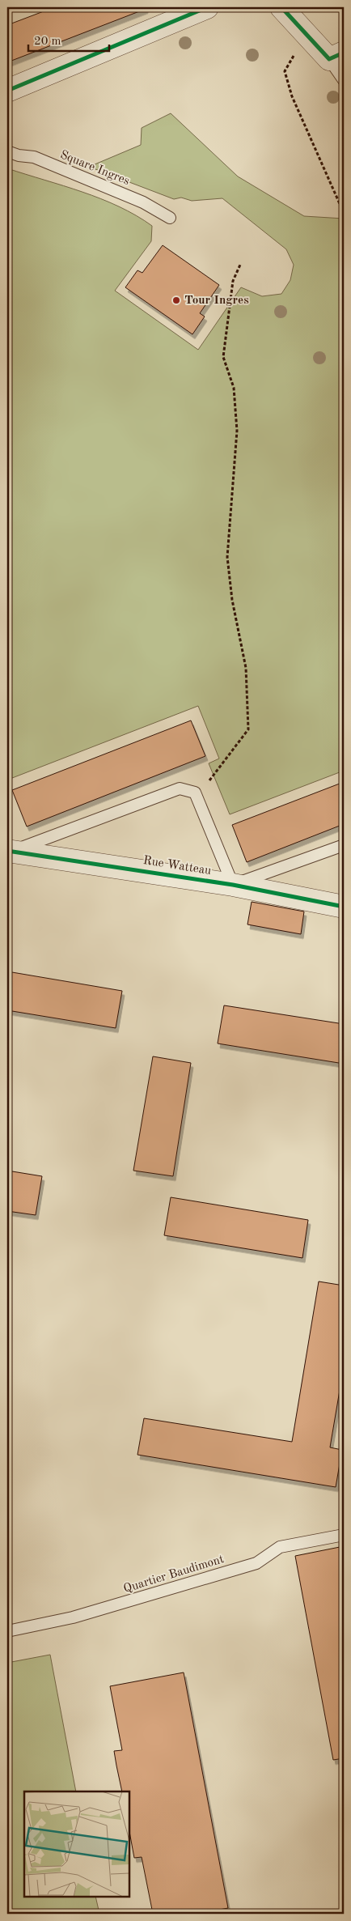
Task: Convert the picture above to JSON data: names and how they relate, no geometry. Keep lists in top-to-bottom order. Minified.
{"streets":{"street":["Rue Watteau"],"lane":["Square Ingres","Quartier Baudimont"]},"places":["Tour Ingres"],"scale_bar":"20 m"}
